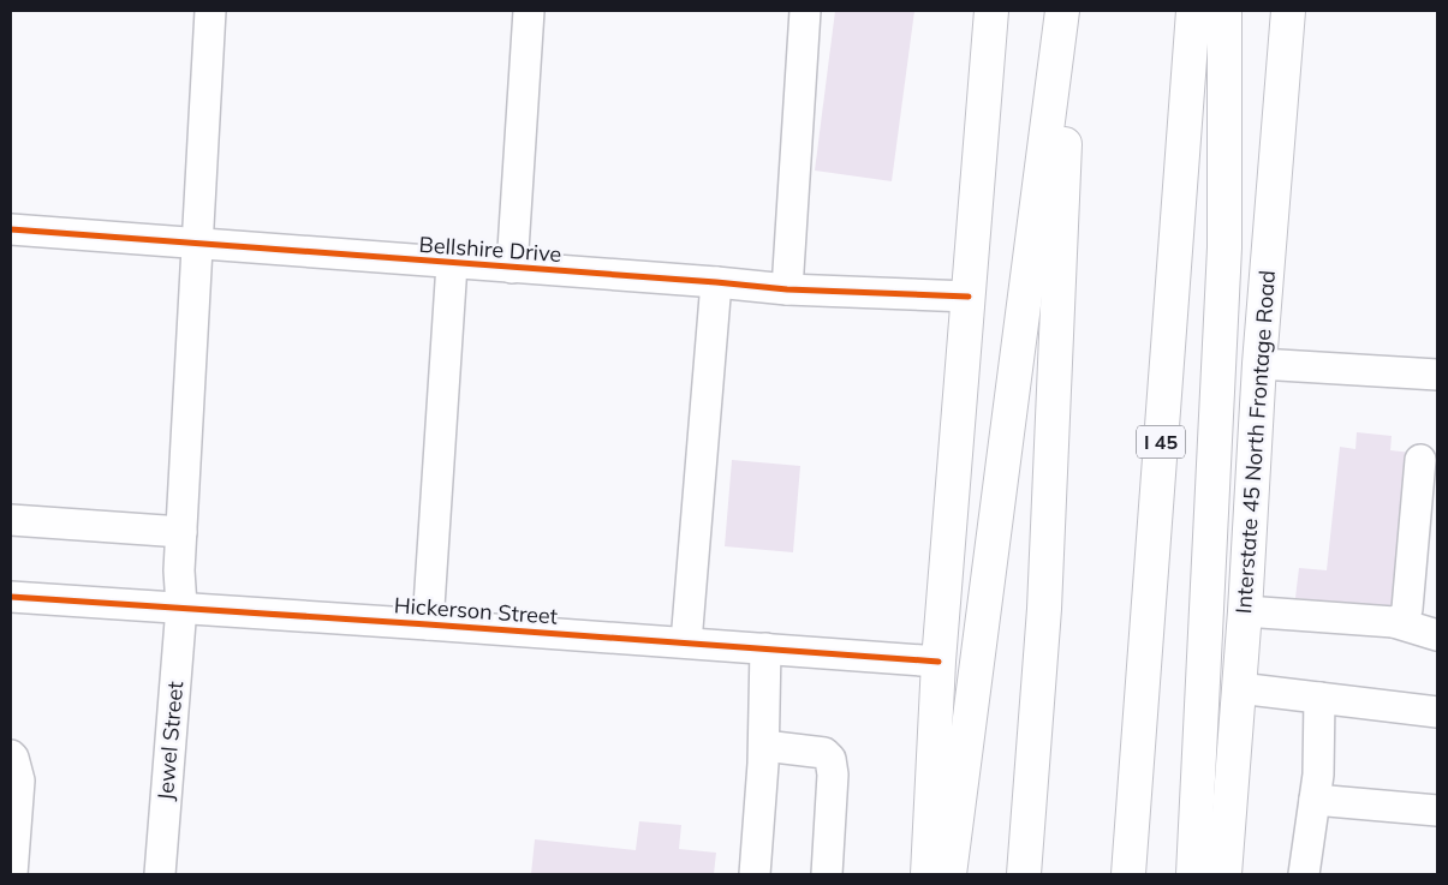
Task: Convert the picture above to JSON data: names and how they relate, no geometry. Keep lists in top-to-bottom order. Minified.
{"streets":{"main road":["I 45","Interstate 45 North Frontage Road"],"street":["Bellshire Drive","Hickerson Street","Jewel Street"]},"crossings":[["Bellshire Drive","Jewel Street"],["Hickerson Street","Jewel Street"]]}
